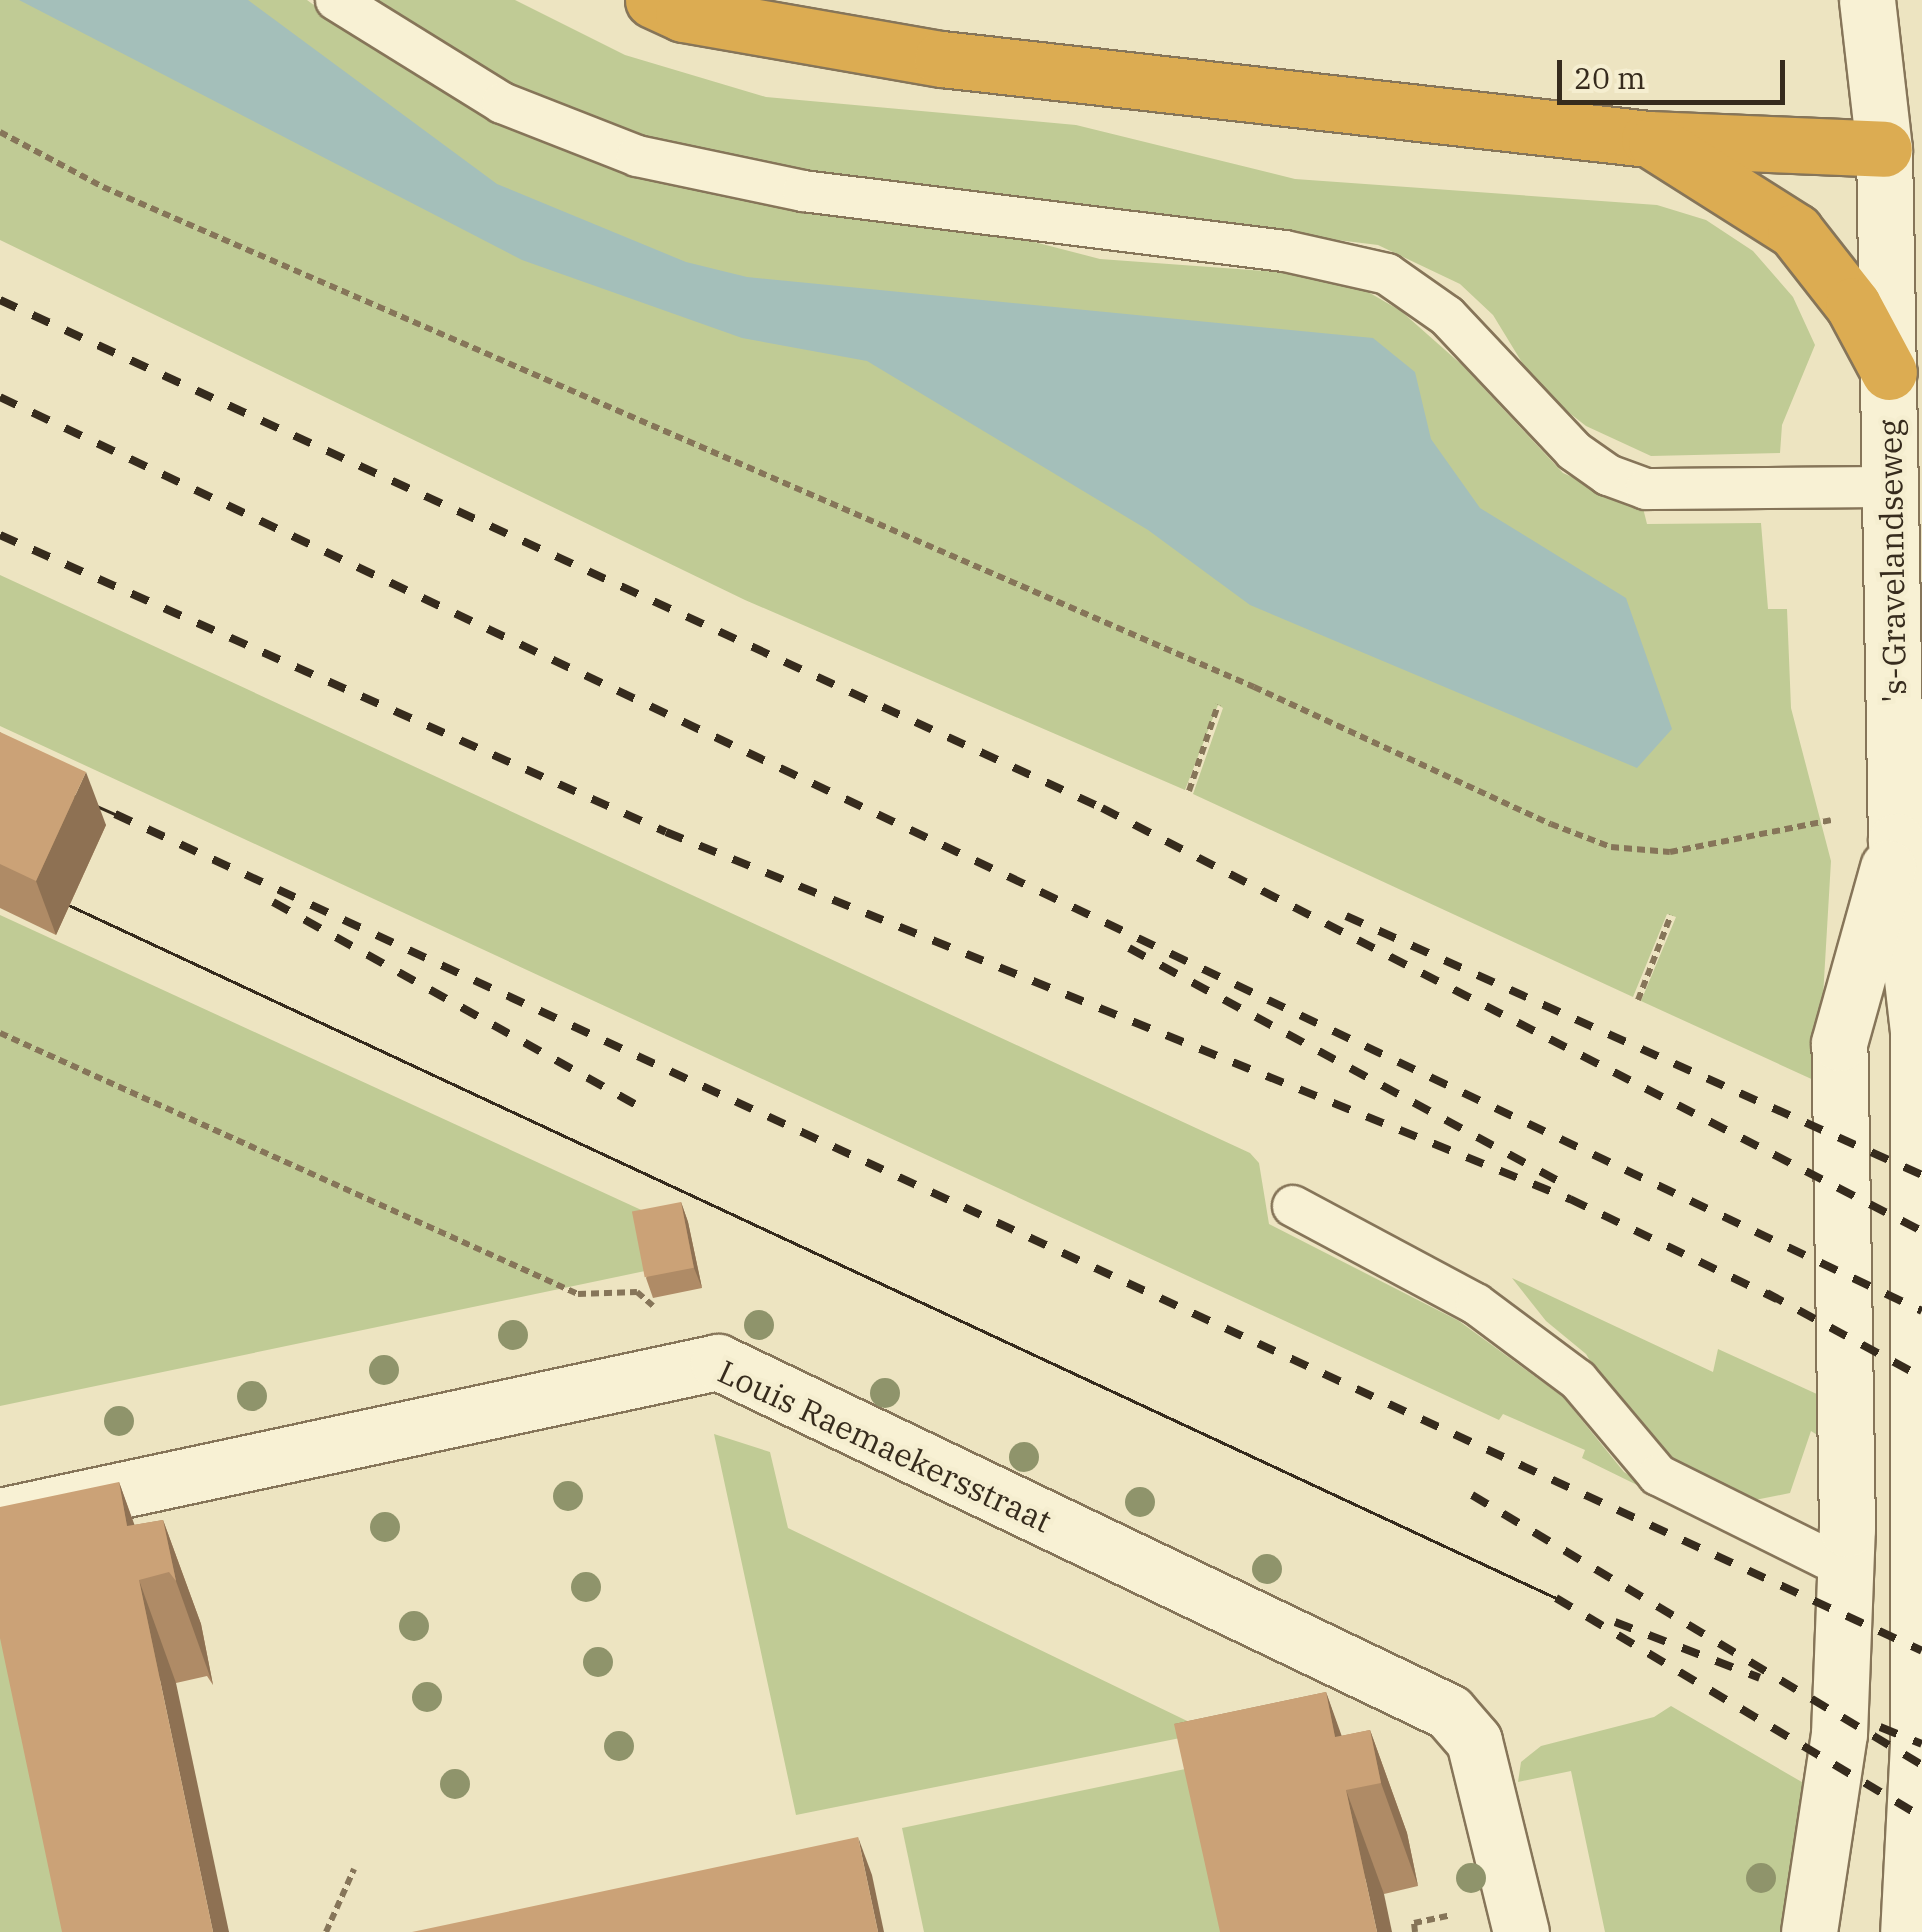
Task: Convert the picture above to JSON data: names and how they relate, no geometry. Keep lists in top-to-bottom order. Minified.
{"streets":{"main road":["'s-Gravelandseweg","Louis Raemaekersstraat"]},"scale_bar":"20 m"}
